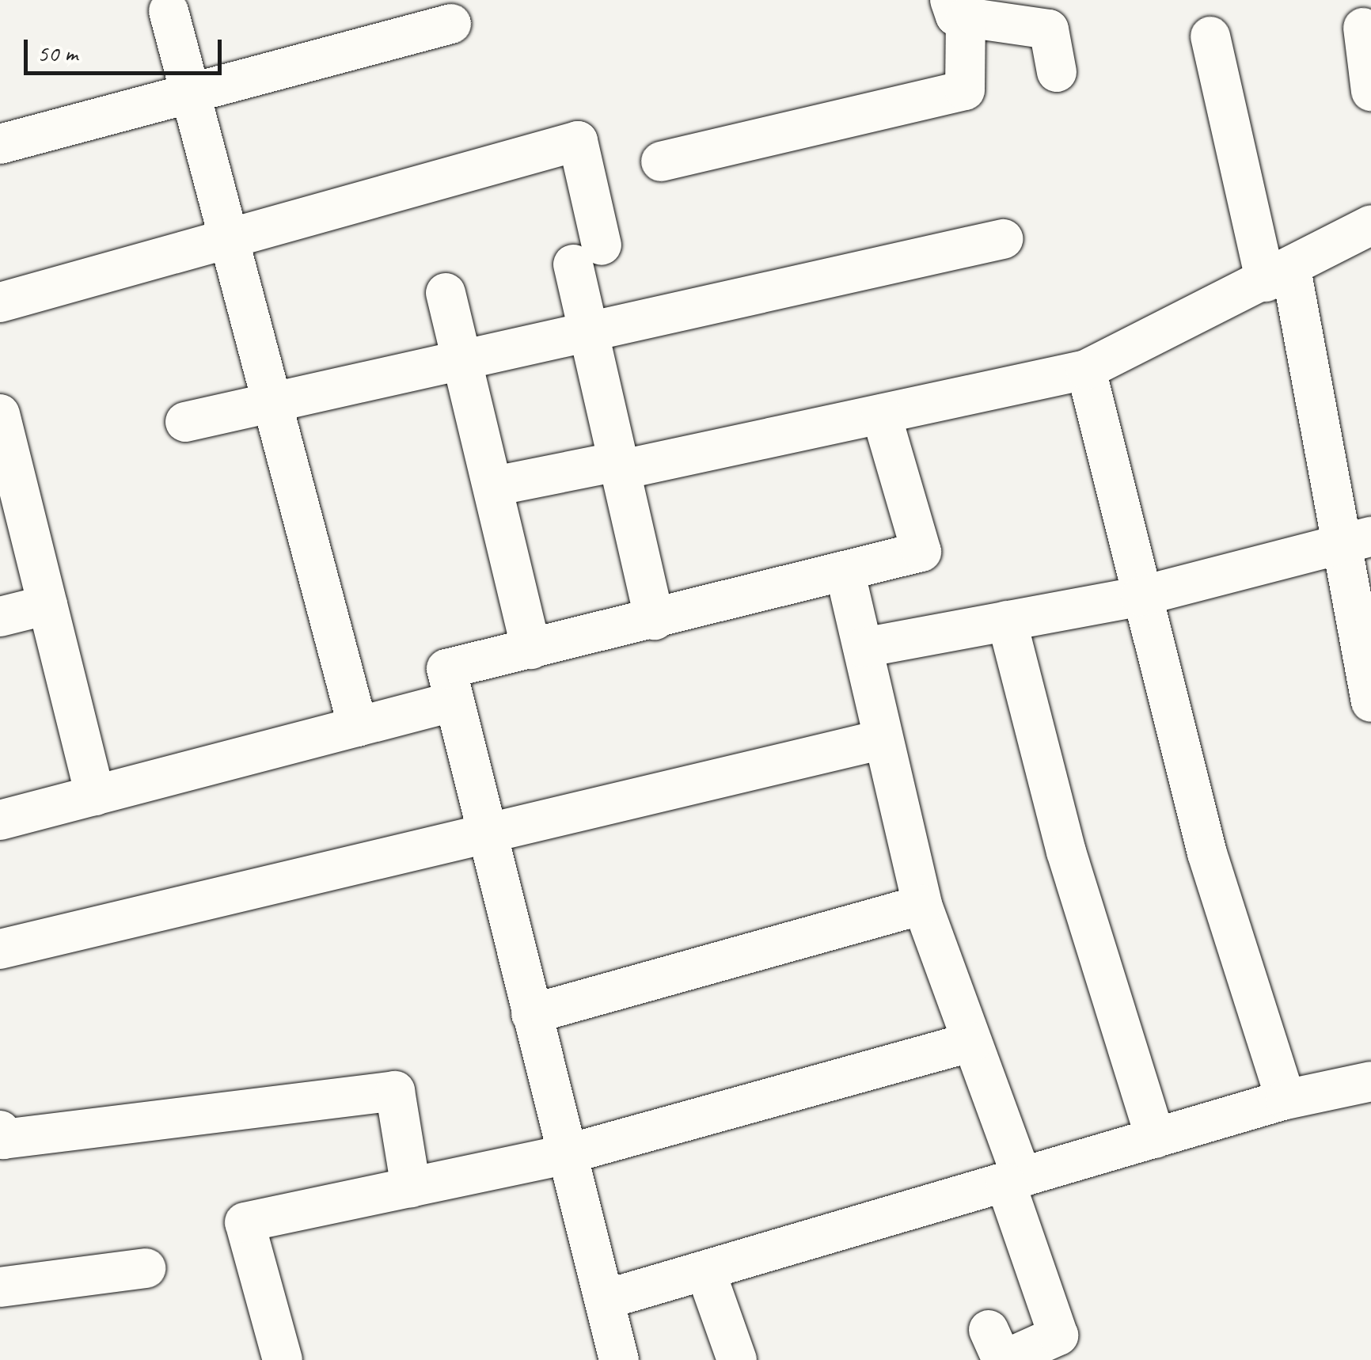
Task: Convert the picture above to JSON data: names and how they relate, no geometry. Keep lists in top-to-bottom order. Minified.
{"scale_bar":"50 m"}
